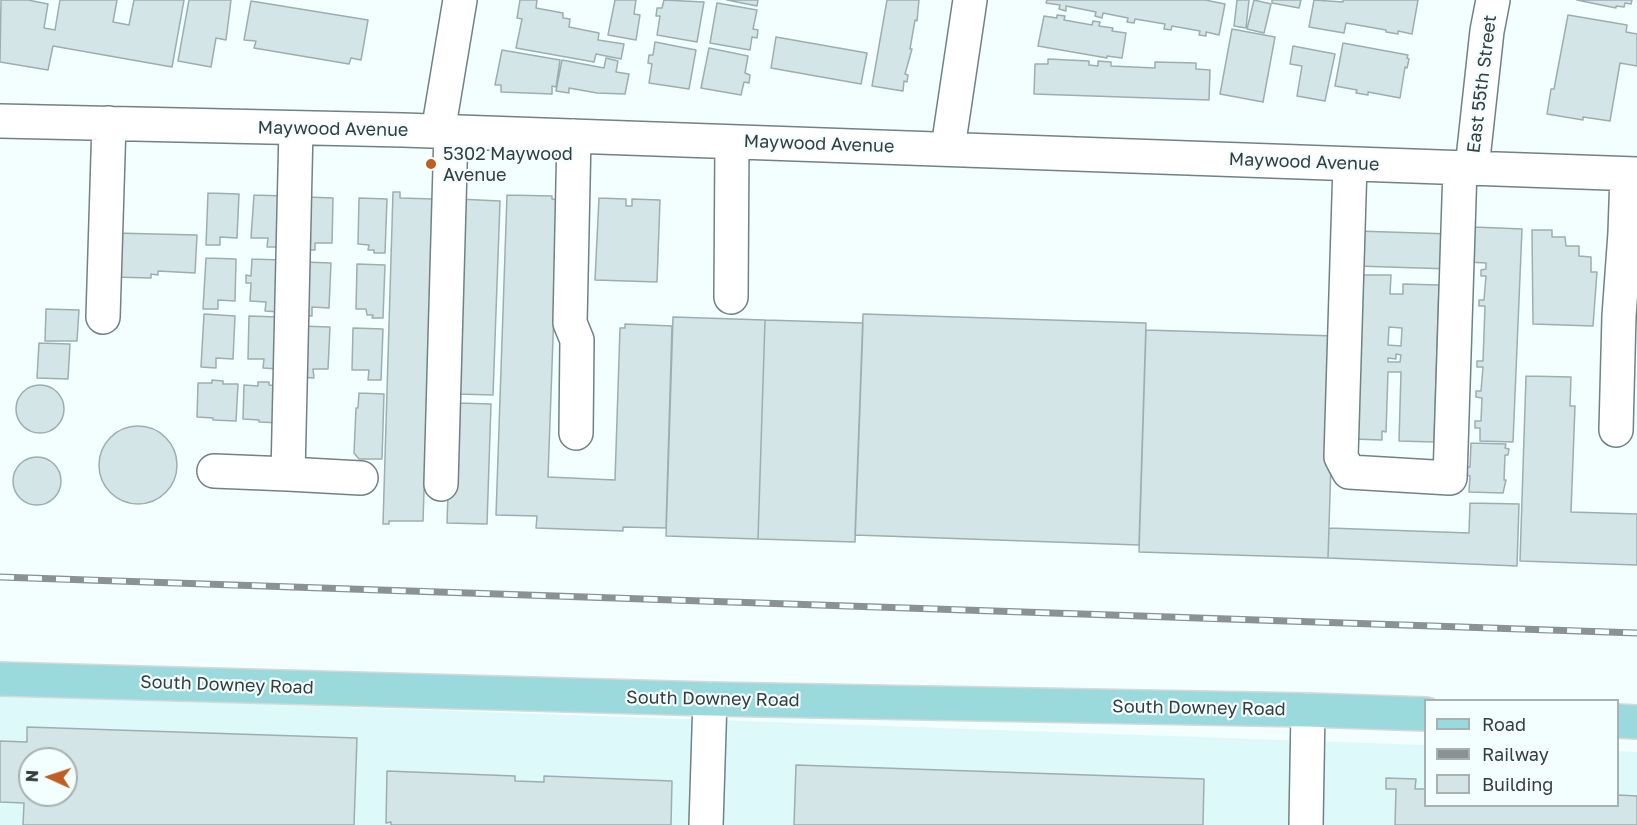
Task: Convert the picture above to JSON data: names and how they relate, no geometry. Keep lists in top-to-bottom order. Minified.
{"streets":{"main road":["South Downey Road"],"street":["East 55th Street","Maywood Avenue"]},"crossings":[["East 55th Street","Maywood Avenue"]],"places":["5302 Maywood Avenue"],"legend":["Road","Railway","Building"],"north":"left"}
